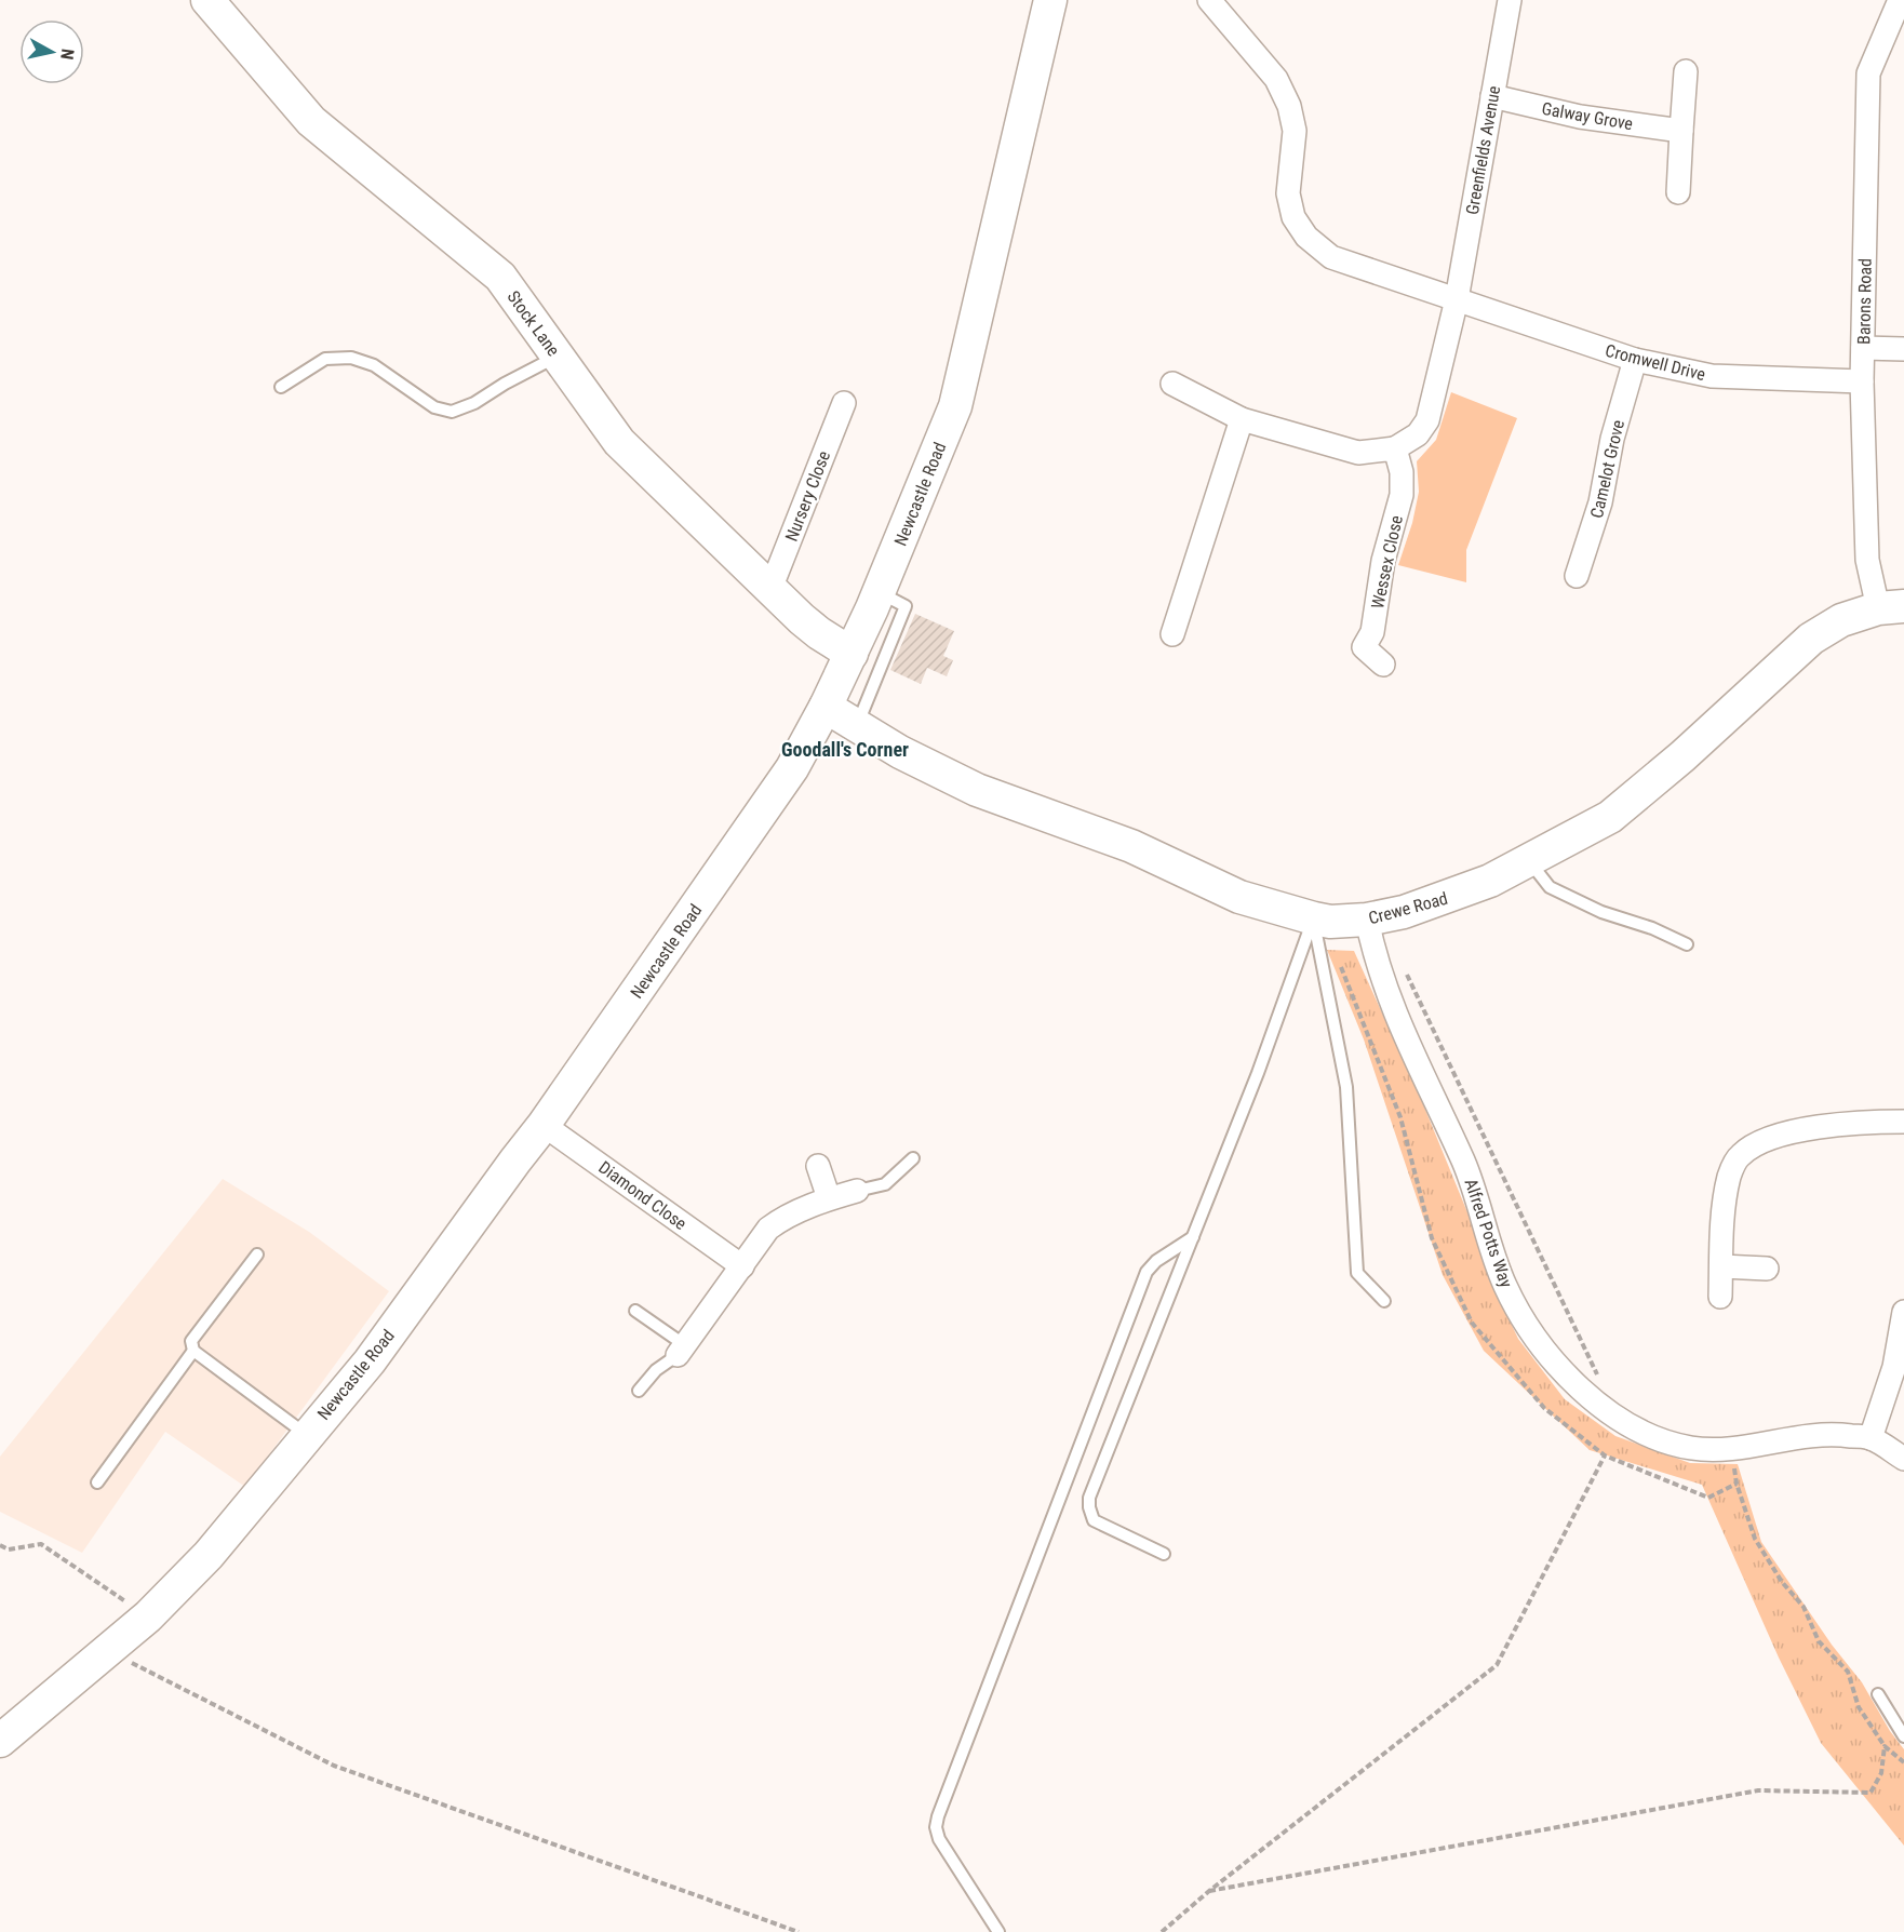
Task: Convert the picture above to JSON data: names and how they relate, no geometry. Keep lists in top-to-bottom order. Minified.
{"streets":{"main road":["Stock Lane","Newcastle Road","Crewe Road"],"street":["Galway Grove","Greenfields Avenue","Barons Road","Cromwell Drive","Camelot Grove","Nursery Close","Wessex Close","Diamond Close","Alfred Potts Way"]},"crossings":[["Galway Grove","Greenfields Avenue"],["Greenfields Avenue","Cromwell Drive"],["Barons Road","Cromwell Drive"],["Barons Road","Crewe Road"],["Stock Lane","Newcastle Road"],["Stock Lane","Nursery Close"],["Cromwell Drive","Camelot Grove"],["Newcastle Road","Crewe Road"],["Newcastle Road","Diamond Close"],["Crewe Road","Alfred Potts Way"]],"districts":["Goodall's Corner"],"north":"right"}
